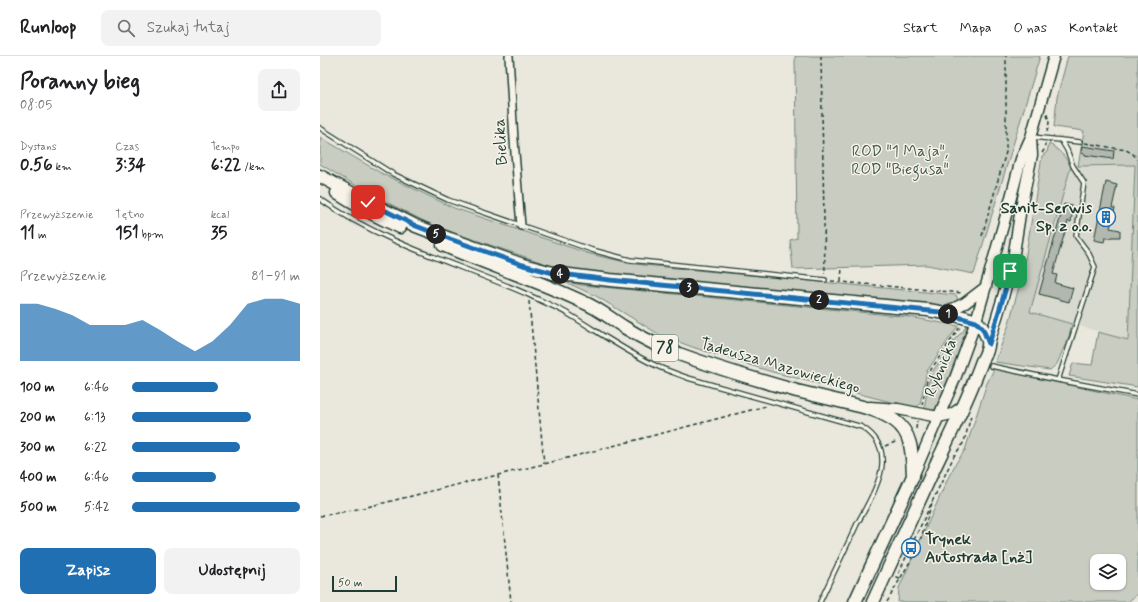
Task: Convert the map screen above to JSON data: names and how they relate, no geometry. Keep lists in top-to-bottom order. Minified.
{"streets":{"main road":["78","Tadeusza Mazowieckiego","Rybnicka"],"street":["Bielika"]},"crossings":[["78","Tadeusza Mazowieckiego"],["78","Rybnicka"],["Tadeusza Mazowieckiego","Rybnicka"]],"parks":["ROD \"1 Maja\", ROD \"Biegusa\""],"places":{"building":["Sanit-Serwis Sp. z o.o."],"bus stop":["Trynek Autostrada [nż]"]},"scale_bar":"50 m","page":{"header":"Runloop","search":"Szukaj tutaj","nav":["Start","Mapa","O nas","Kontakt"],"heading":["Poranny bieg","08:05"],"stats":[["Dystans","0.56 km"],["Czas","3:34"],["Tempo","6:22 /km"],["Przewyższenie","11 m"],["Tętno","151 bpm"],["kcal","35"]],"pins":["5","4","3","2","1"],"chart":["Przewyższenie","81–91 m"],"list":[{"name":"100 m","note":"6:46"},{"name":"200 m","note":"6:13"},{"name":"300 m","note":"6:22"},{"name":"400 m","note":"6:46"},{"name":"500 m","note":"5:42"}],"buttons":["Zapisz","Udostępnij"],"scale":"50 m"}}
